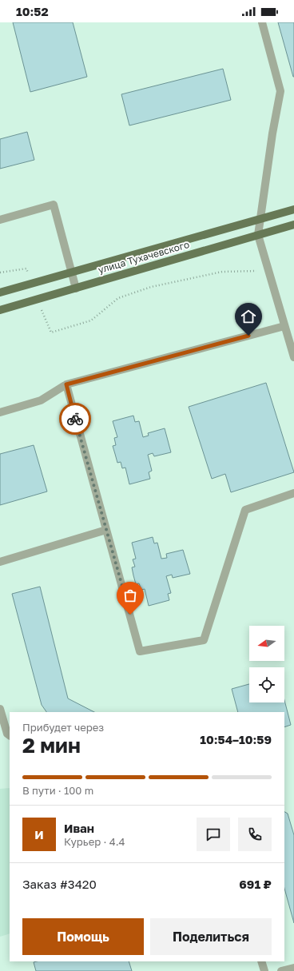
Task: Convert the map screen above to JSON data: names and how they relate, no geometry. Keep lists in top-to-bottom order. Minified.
{"streets":{"main road":["улица Тухачевского"]},"north":"left","page":{"status":"10:52","heading":["2 мин","Прибудет через","10:54–10:59"],"panel":["Иван","Курьер · 4.4","Заказ #3420","691 ₽"],"bar":"В пути · 100 m","round":"И","buttons":["Помощь","Поделиться"]}}
